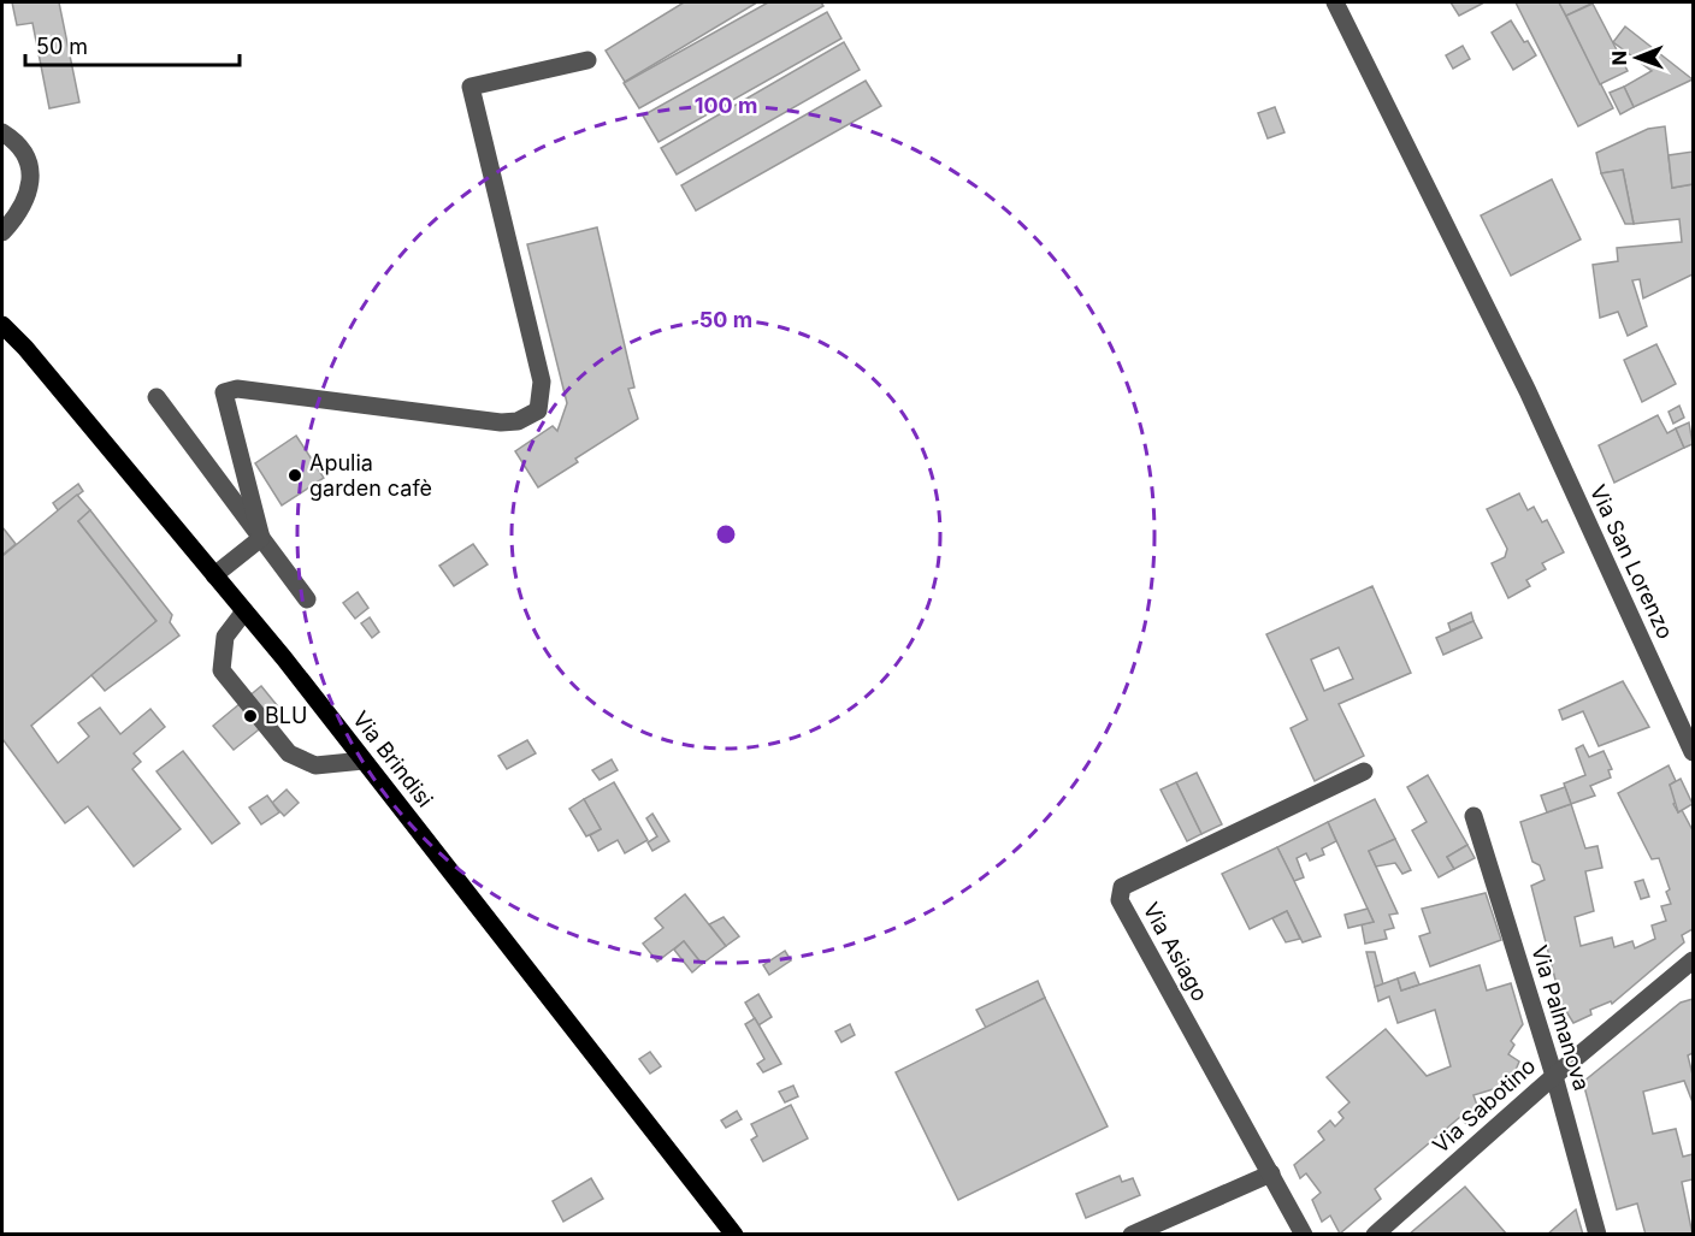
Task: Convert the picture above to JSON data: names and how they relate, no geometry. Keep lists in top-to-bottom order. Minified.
{"streets":{"main road":["Via Brindisi"],"street":["Via San Lorenzo","Via Asiago","Via Palmanova","Via Sabotino"]},"crossings":[["Via Palmanova","Via Sabotino"]],"places":["Apulia garden cafè","BLU"],"scale_bar":"50 m","north":"left","rings":["100 m","50 m"]}
